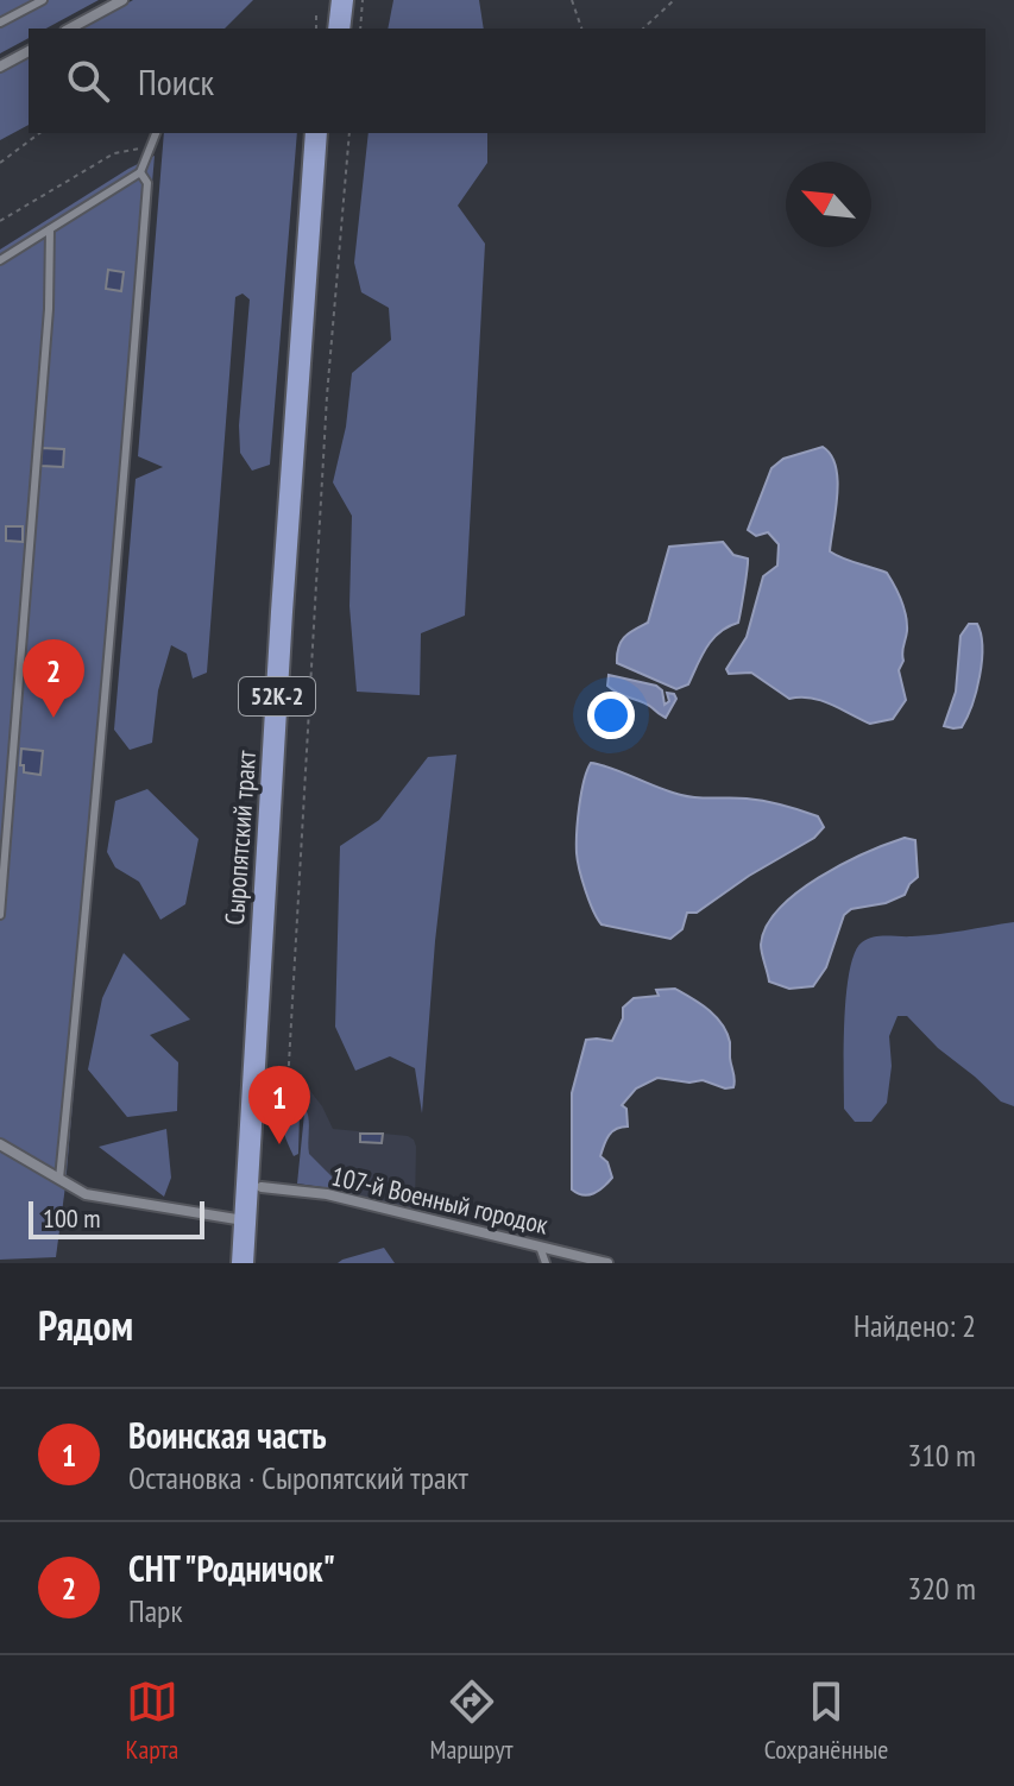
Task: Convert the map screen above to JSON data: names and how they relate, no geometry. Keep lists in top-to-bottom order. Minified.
{"streets":{"main road":["52К-2","Сыропятский тракт"],"street":["107-й Военный городок"]},"crossings":[["Сыропятский тракт","107-й Военный городок"]],"scale_bar":"100 m","north":"top left","page":{"search":"Поиск","pins":["2","1"],"scale":"100 m","heading":["Рядом","Найдено: 2"],"list":[{"mark":"1","name":"Воинская часть","note":"Остановка · Сыропятский тракт","value":"310 m"},{"mark":"2","name":"СНТ \"Родничок\"","note":"Парк","value":"320 m"}],"nav":["Карта","Маршрут","Сохранённые"]}}
